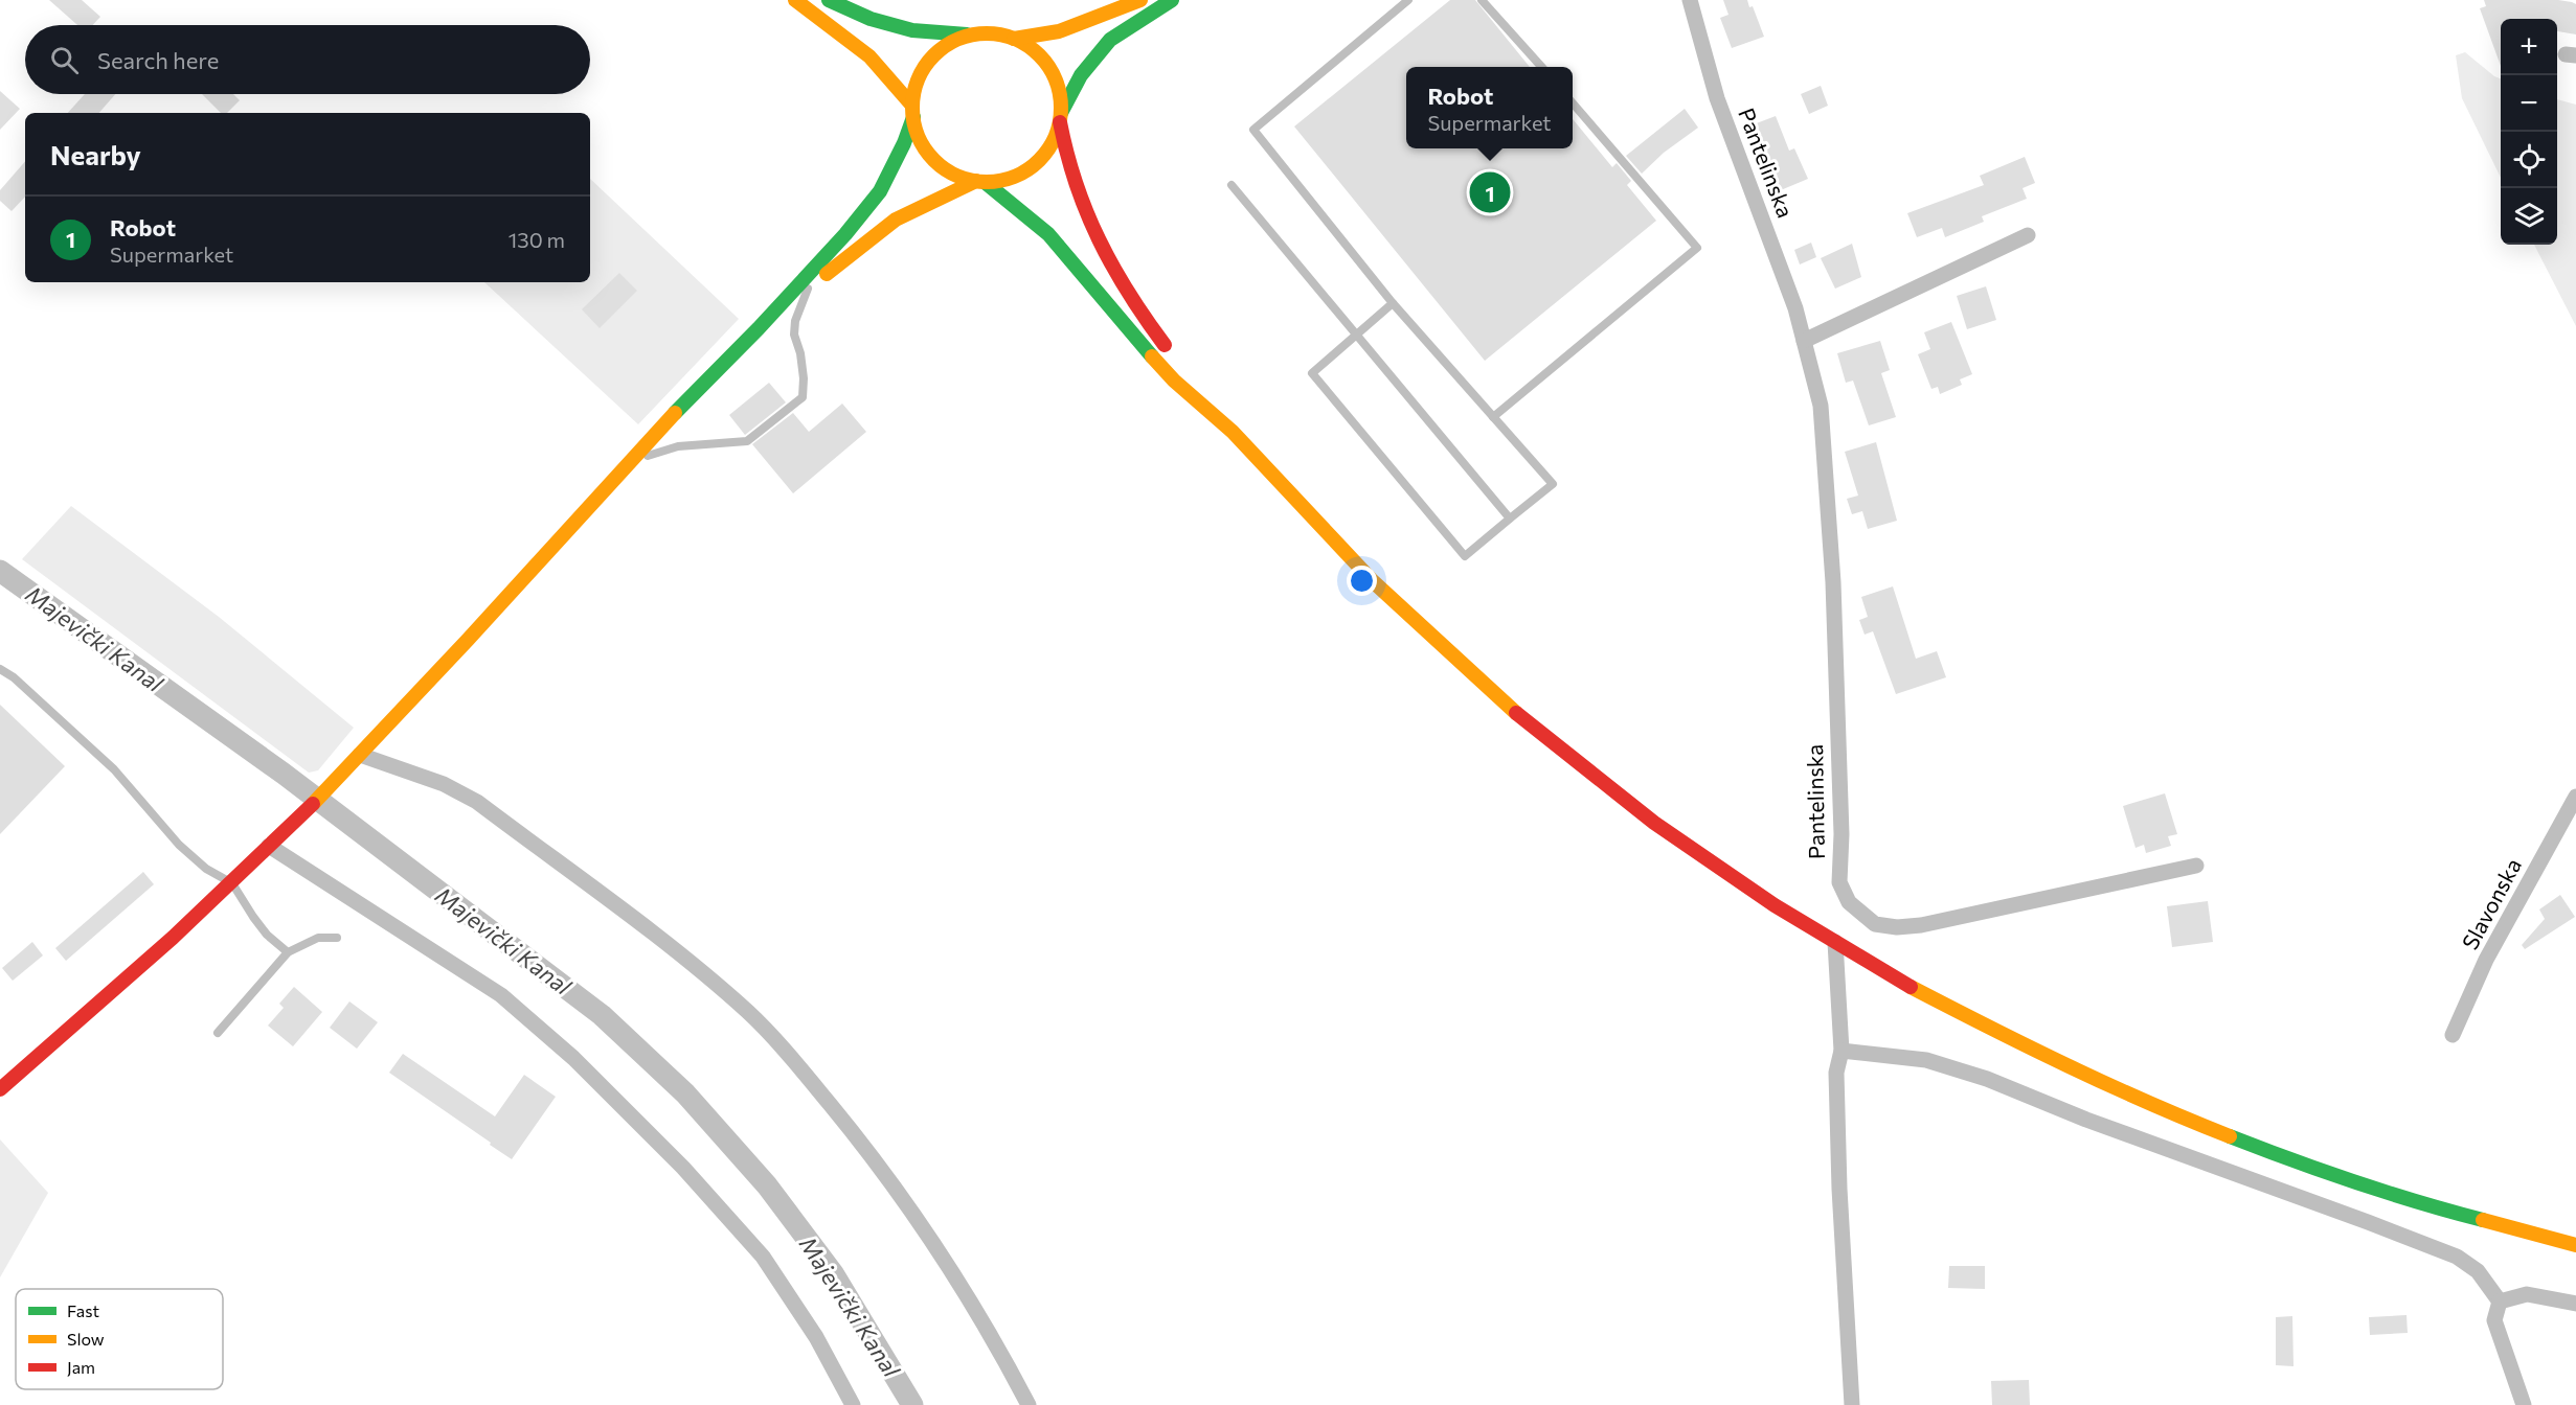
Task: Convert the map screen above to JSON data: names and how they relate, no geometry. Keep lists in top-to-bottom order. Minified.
{"streets":{"street":["Pantelinska","Slavonska"]},"water":["Majevički Kanal"],"legend":["Fast","Slow","Jam"],"page":{"map_buttons":["+","−"],"search":"Search here","popup":["Robot","Supermarket"],"heading":"Nearby","pins":"1","list":[{"mark":"1","name":"Robot","note":"Supermarket","value":"130 m"}]}}
